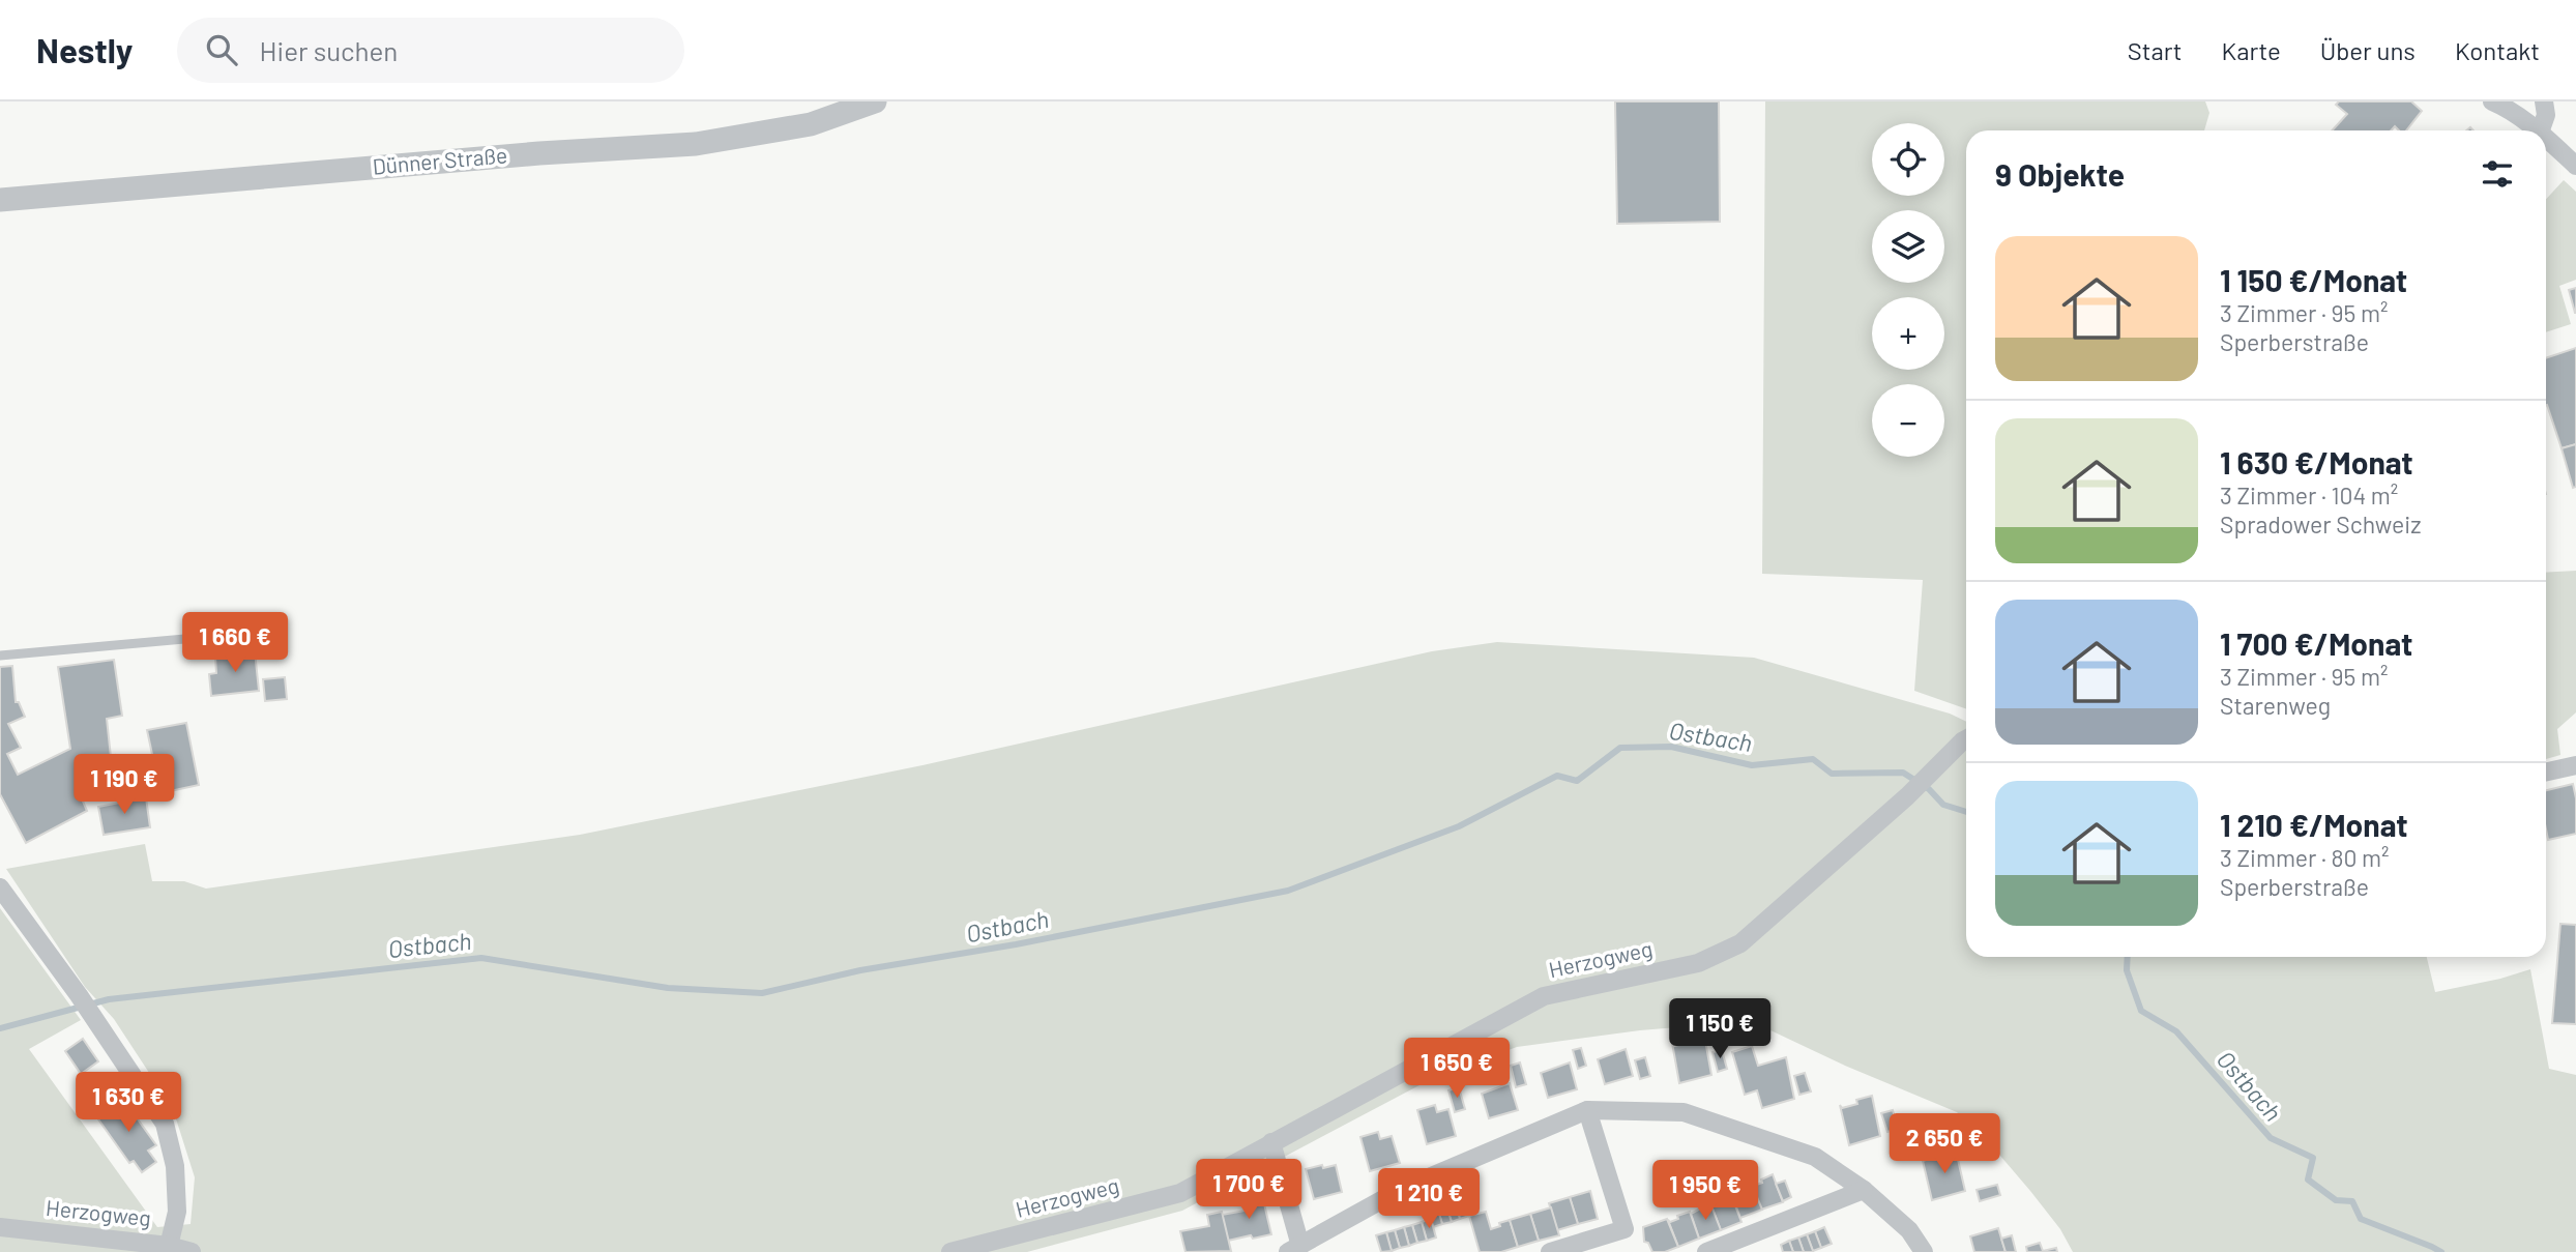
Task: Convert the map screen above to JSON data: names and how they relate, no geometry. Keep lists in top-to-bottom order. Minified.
{"streets":{"street":["Dünner Straße","Herzogweg"]},"water":["Ostbach"],"page":{"header":"Nestly","search":"Hier suchen","nav":["Start","Karte","Über uns","Kontakt"],"map_buttons":["+","−"],"heading":"9 Objekte","list":[{"name":"1 150 €/Monat","note":"3 Zimmer · 95 m² · Sperberstraße"},{"name":"1 630 €/Monat","note":"3 Zimmer · 104 m² · Spradower Schweiz"},{"name":"1 700 €/Monat","note":"3 Zimmer · 95 m² · Starenweg"},{"name":"1 210 €/Monat","note":"3 Zimmer · 80 m² · Sperberstraße"}],"price":["1 660 €","1 190 €","1 150 €","1 650 €","1 630 €","2 650 €","1 700 €","1 950 €","1 210 €"]}}
